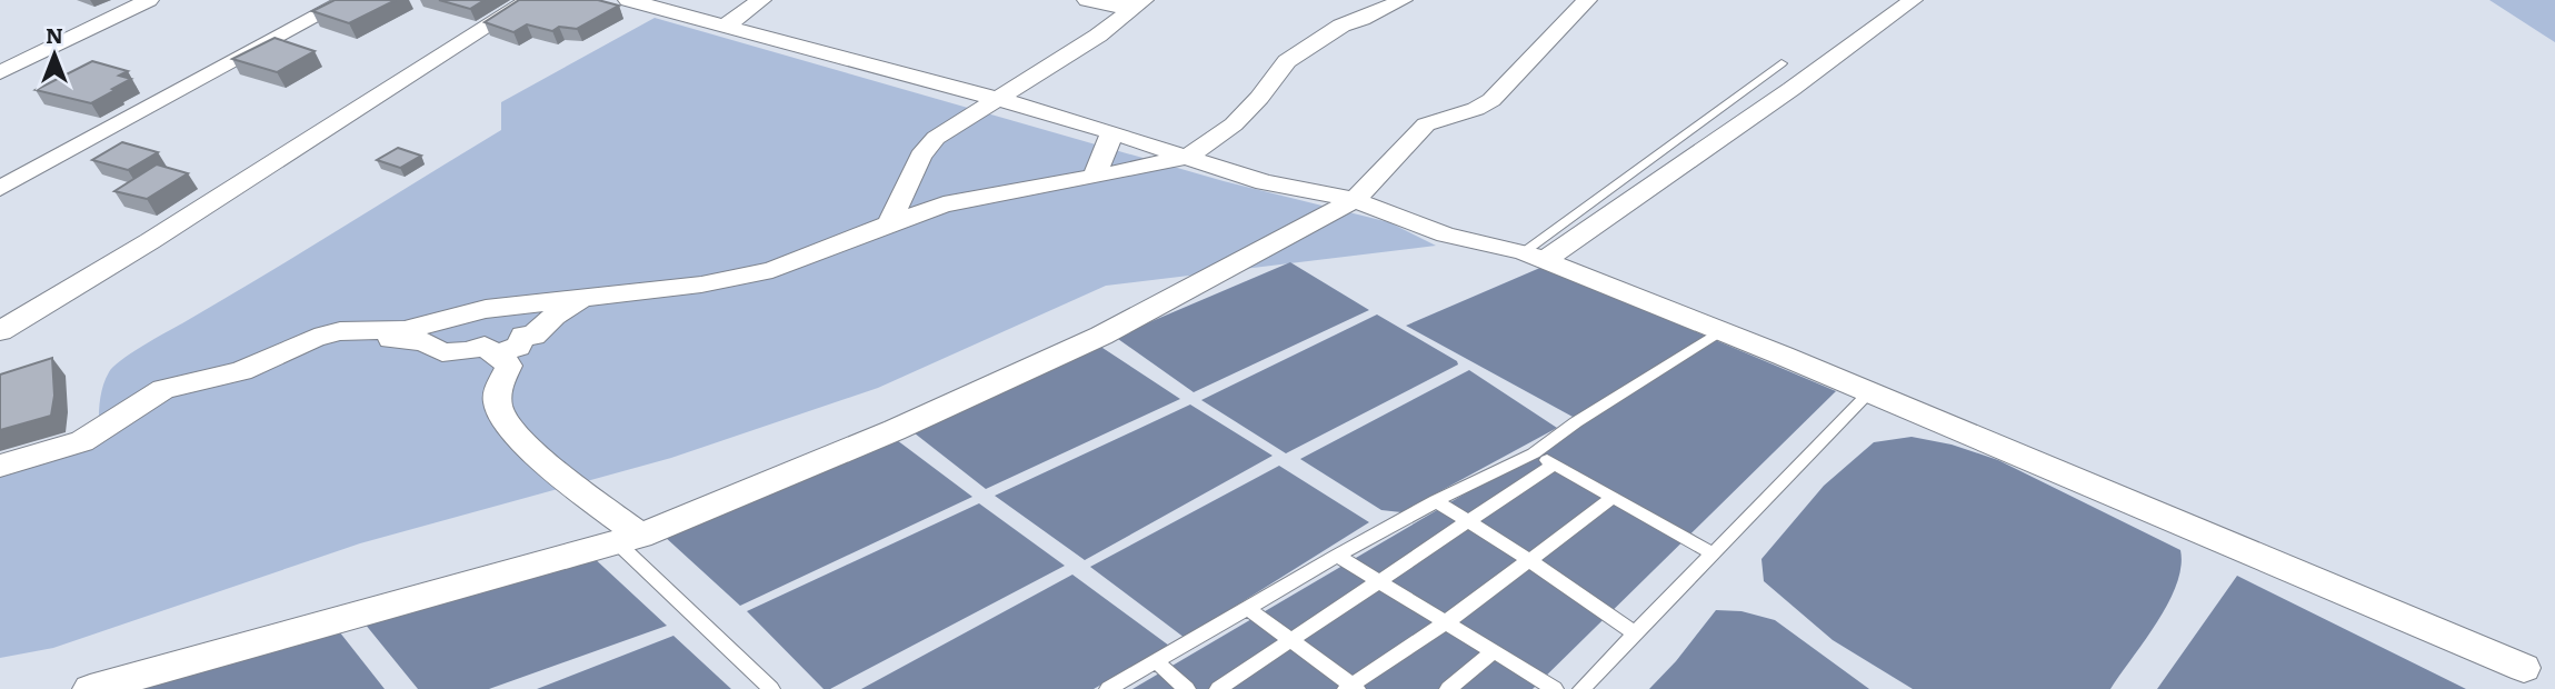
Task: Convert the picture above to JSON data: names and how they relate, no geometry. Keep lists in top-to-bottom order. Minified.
{"north":"top"}
